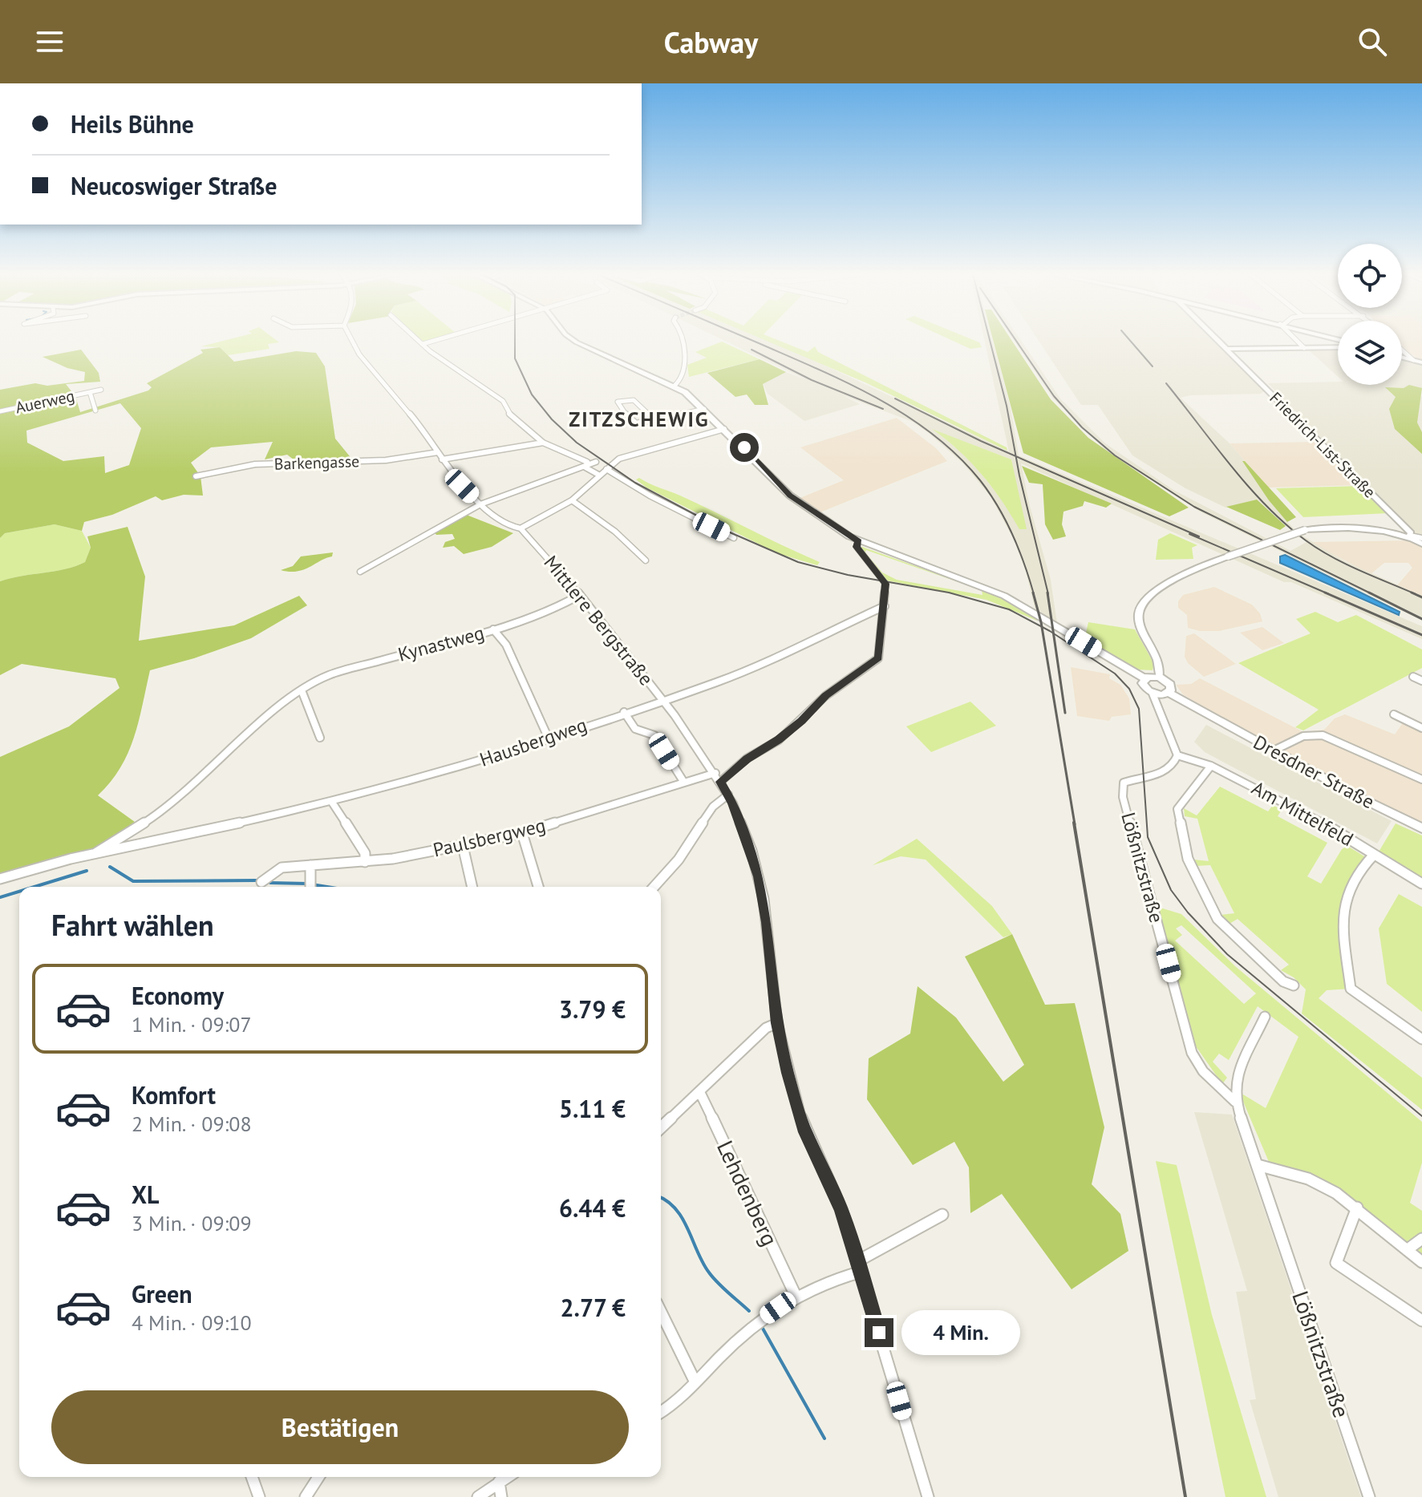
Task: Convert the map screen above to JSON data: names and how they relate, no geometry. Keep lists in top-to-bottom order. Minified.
{"streets":{"main road":["Dresdner Straße"],"street":["Auerweg","Friedrich-List-Straße","Barkengasse","Mittlere Bergstraße","Kynastweg","Hausbergweg","Am Mittelfeld","Paulsbergweg","Lößnitzstraße","Lehdenberg"]},"crossings":[["Barkengasse","Mittlere Bergstraße"],["Mittlere Bergstraße","Kynastweg"],["Mittlere Bergstraße","Hausbergweg"],["Mittlere Bergstraße","Paulsbergweg"],["Kynastweg","Hausbergweg"],["Am Mittelfeld","Lößnitzstraße"]],"districts":["ZITZSCHEWIG"],"page":{"header":"Cabway","banner":["Heils Bühne","Neucoswiger Straße"],"heading":"Fahrt wählen","list":[{"name":"Economy","note":"1 Min. · 09:07","value":"3.79 €"},{"name":"Komfort","note":"2 Min. · 09:08","value":"5.11 €"},{"name":"XL","note":"3 Min. · 09:09","value":"6.44 €"},{"name":"Green","note":"4 Min. · 09:10","value":"2.77 €"}],"bubble":"4 Min.","buttons":"Bestätigen"}}
